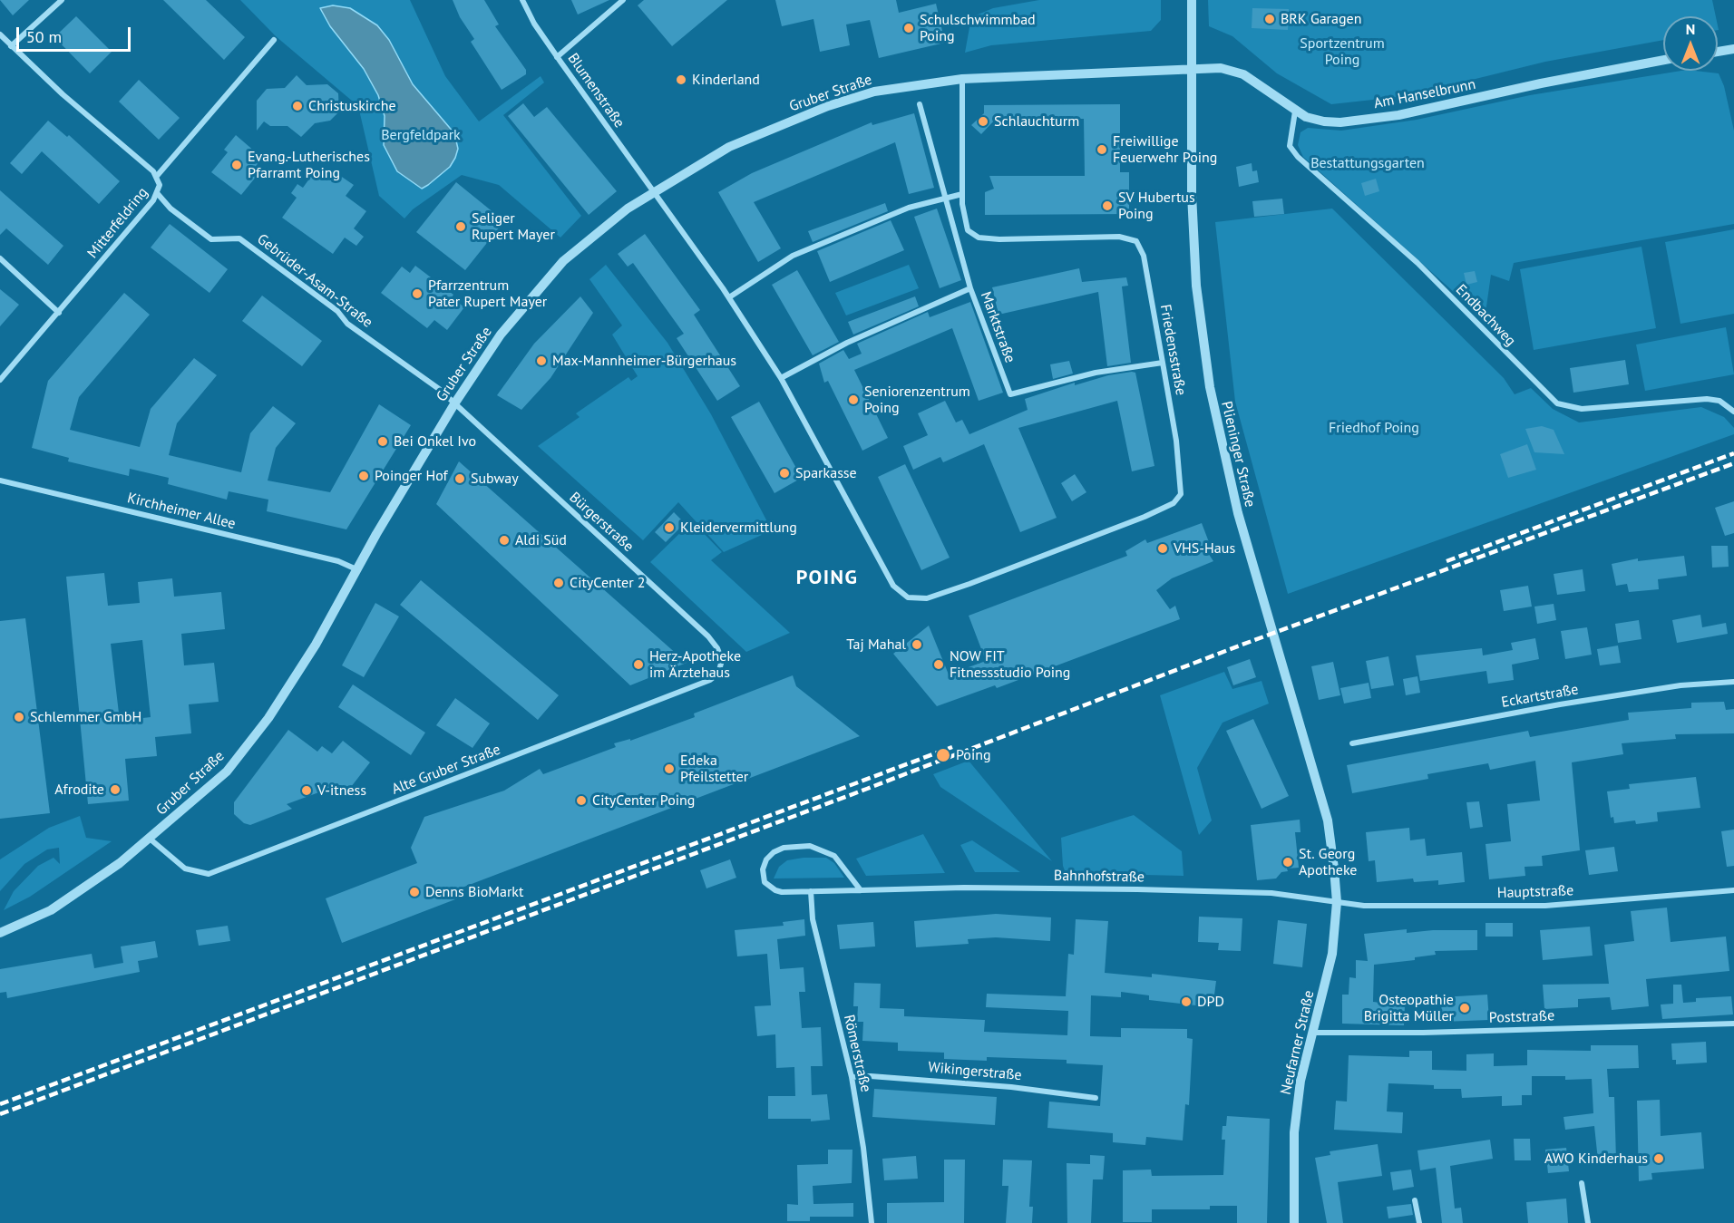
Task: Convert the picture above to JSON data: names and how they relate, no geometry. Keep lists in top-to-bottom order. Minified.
{"streets":{"street":["Blumenstraße","Gruber Straße","Am Hanselbrunn","Mitterfeldring","Gebrüder-Asam-Straße","Endbachweg","Marktstraße","Friedensstraße","Plieninger Straße","Kirchheimer Allee","Bürgerstraße","Eckartstraße","Alte Gruber Straße","Bahnhofstraße","Hauptstraße","Poststraße","Neufarner Straße","Römerstraße","Wikingerstraße"]},"crossings":[["Blumenstraße","Gruber Straße"],["Gruber Straße","Am Hanselbrunn"],["Gruber Straße","Gebrüder-Asam-Straße"],["Gruber Straße","Friedensstraße"],["Gruber Straße","Plieninger Straße"],["Gruber Straße","Kirchheimer Allee"],["Gruber Straße","Bürgerstraße"],["Gruber Straße","Alte Gruber Straße"],["Am Hanselbrunn","Endbachweg"],["Am Hanselbrunn","Plieninger Straße"],["Mitterfeldring","Gebrüder-Asam-Straße"],["Gebrüder-Asam-Straße","Bürgerstraße"],["Marktstraße","Friedensstraße"],["Plieninger Straße","Bahnhofstraße"],["Plieninger Straße","Hauptstraße"],["Plieninger Straße","Neufarner Straße"],["Bürgerstraße","Alte Gruber Straße"],["Bahnhofstraße","Hauptstraße"],["Bahnhofstraße","Neufarner Straße"],["Bahnhofstraße","Römerstraße"],["Hauptstraße","Neufarner Straße"],["Poststraße","Neufarner Straße"],["Römerstraße","Wikingerstraße"]],"districts":["POING"],"parks":["Sportzentrum Poing","Bergfeldpark","Bestattungsgarten","Friedhof Poing"],"places":["BRK Garagen","Schulschwimmbad Poing","Kinderland","Christuskirche","Schlauchturm","Freiwillige Feuerwehr Poing","Evang.-Lutherisches Pfarramt Poing","SV Hubertus Poing","Seliger Rupert Mayer","Pfarrzentrum Pater Rupert Mayer","Max-Mannheimer-Bürgerhaus","Seniorenzentrum Poing","Bei Onkel Ivo","Sparkasse","Poinger Hof","Subway","Kleidervermittlung","Aldi Süd","VHS-Haus","CityCenter 2","Taj Mahal","Herz-Apotheke im Ärztehaus","NOW FIT Fitnessstudio Poing","Schlemmer GmbH","Poing","Edeka Pfeilstetter","Afrodite","V-itness","CityCenter Poing","St. Georg Apotheke","Denns BioMarkt","DPD","Osteopathie Brigitta Müller","AWO Kinderhaus"],"scale_bar":"50 m","north":"top"}
